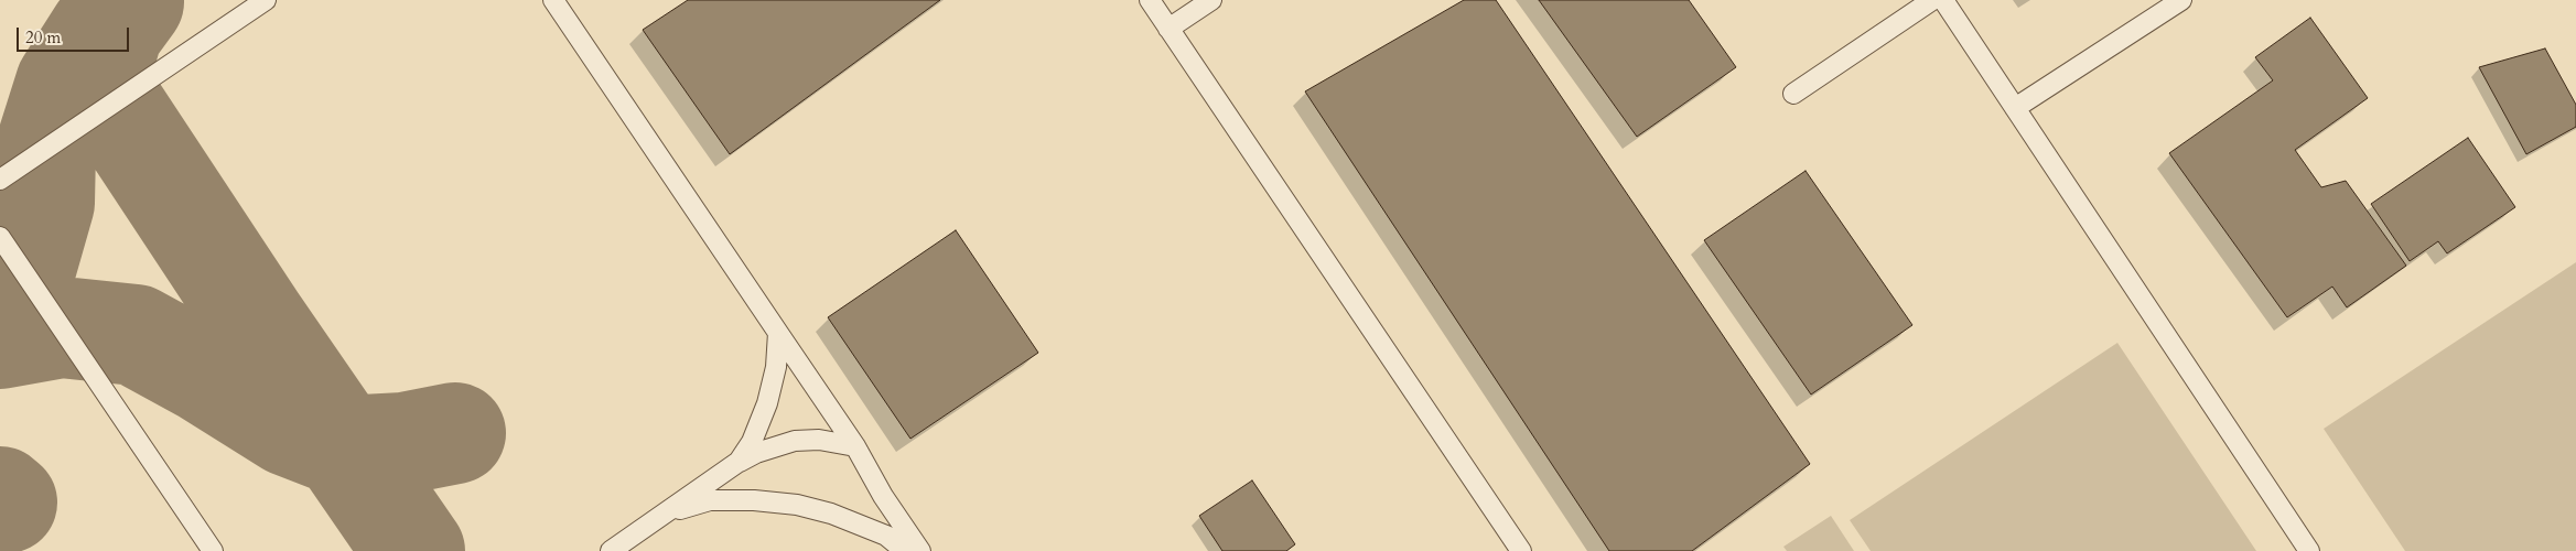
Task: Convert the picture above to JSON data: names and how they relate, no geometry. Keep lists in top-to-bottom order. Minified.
{"scale_bar":"20 m"}
